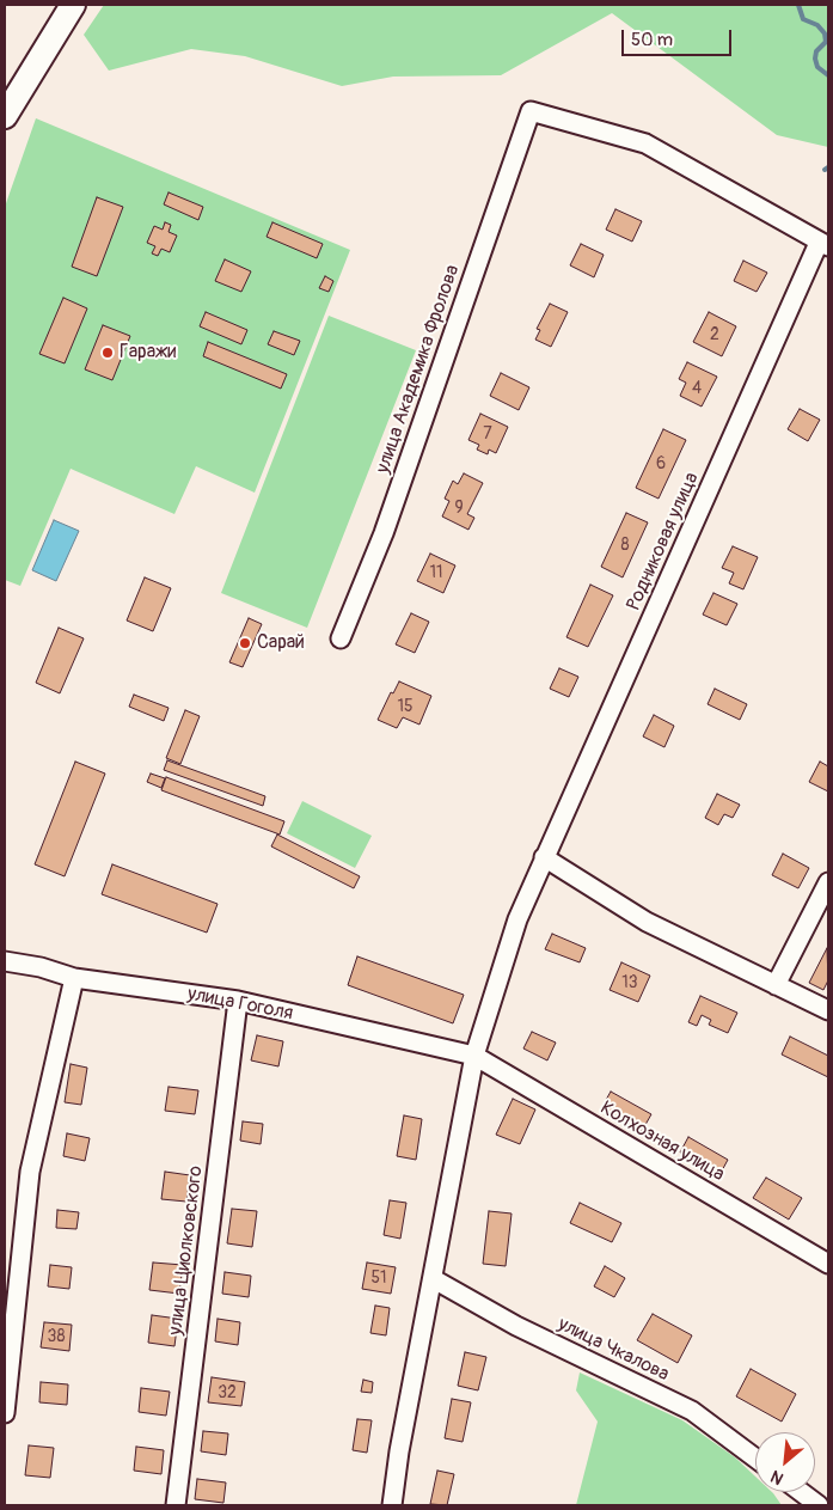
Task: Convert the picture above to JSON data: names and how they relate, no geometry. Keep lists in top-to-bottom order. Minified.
{"streets":{"street":["улица Академика Фролова","Родниковая улица","улица Гоголя","Колхозная улица","улица Циолковского","улица Чкалова"]},"crossings":[["улица Академика Фролова","Родниковая улица"],["Родниковая улица","улица Гоголя"],["Родниковая улица","Колхозная улица"],["улица Гоголя","Колхозная улица"],["улица Гоголя","улица Циолковского"]],"places":["Гаражи","Сарай"],"house_numbers":["2","4","7","6","9","8","11","15","13","51","38","32"],"scale_bar":"50 m","north":"bottom left"}
